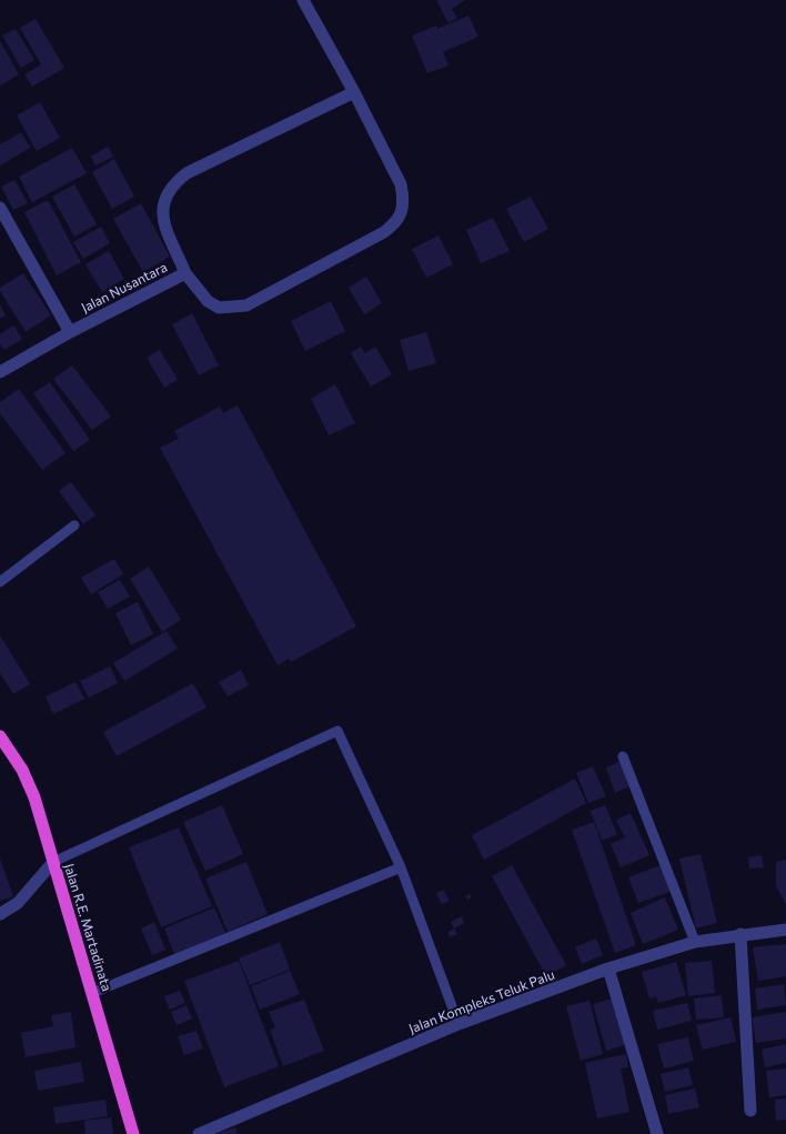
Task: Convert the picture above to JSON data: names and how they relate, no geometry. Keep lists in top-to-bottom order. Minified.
{"streets":{"highway":["Jalan R.E. Martadinata"],"street":["Jalan Nusantara","Jalan Kompleks Teluk Palu"]}}
